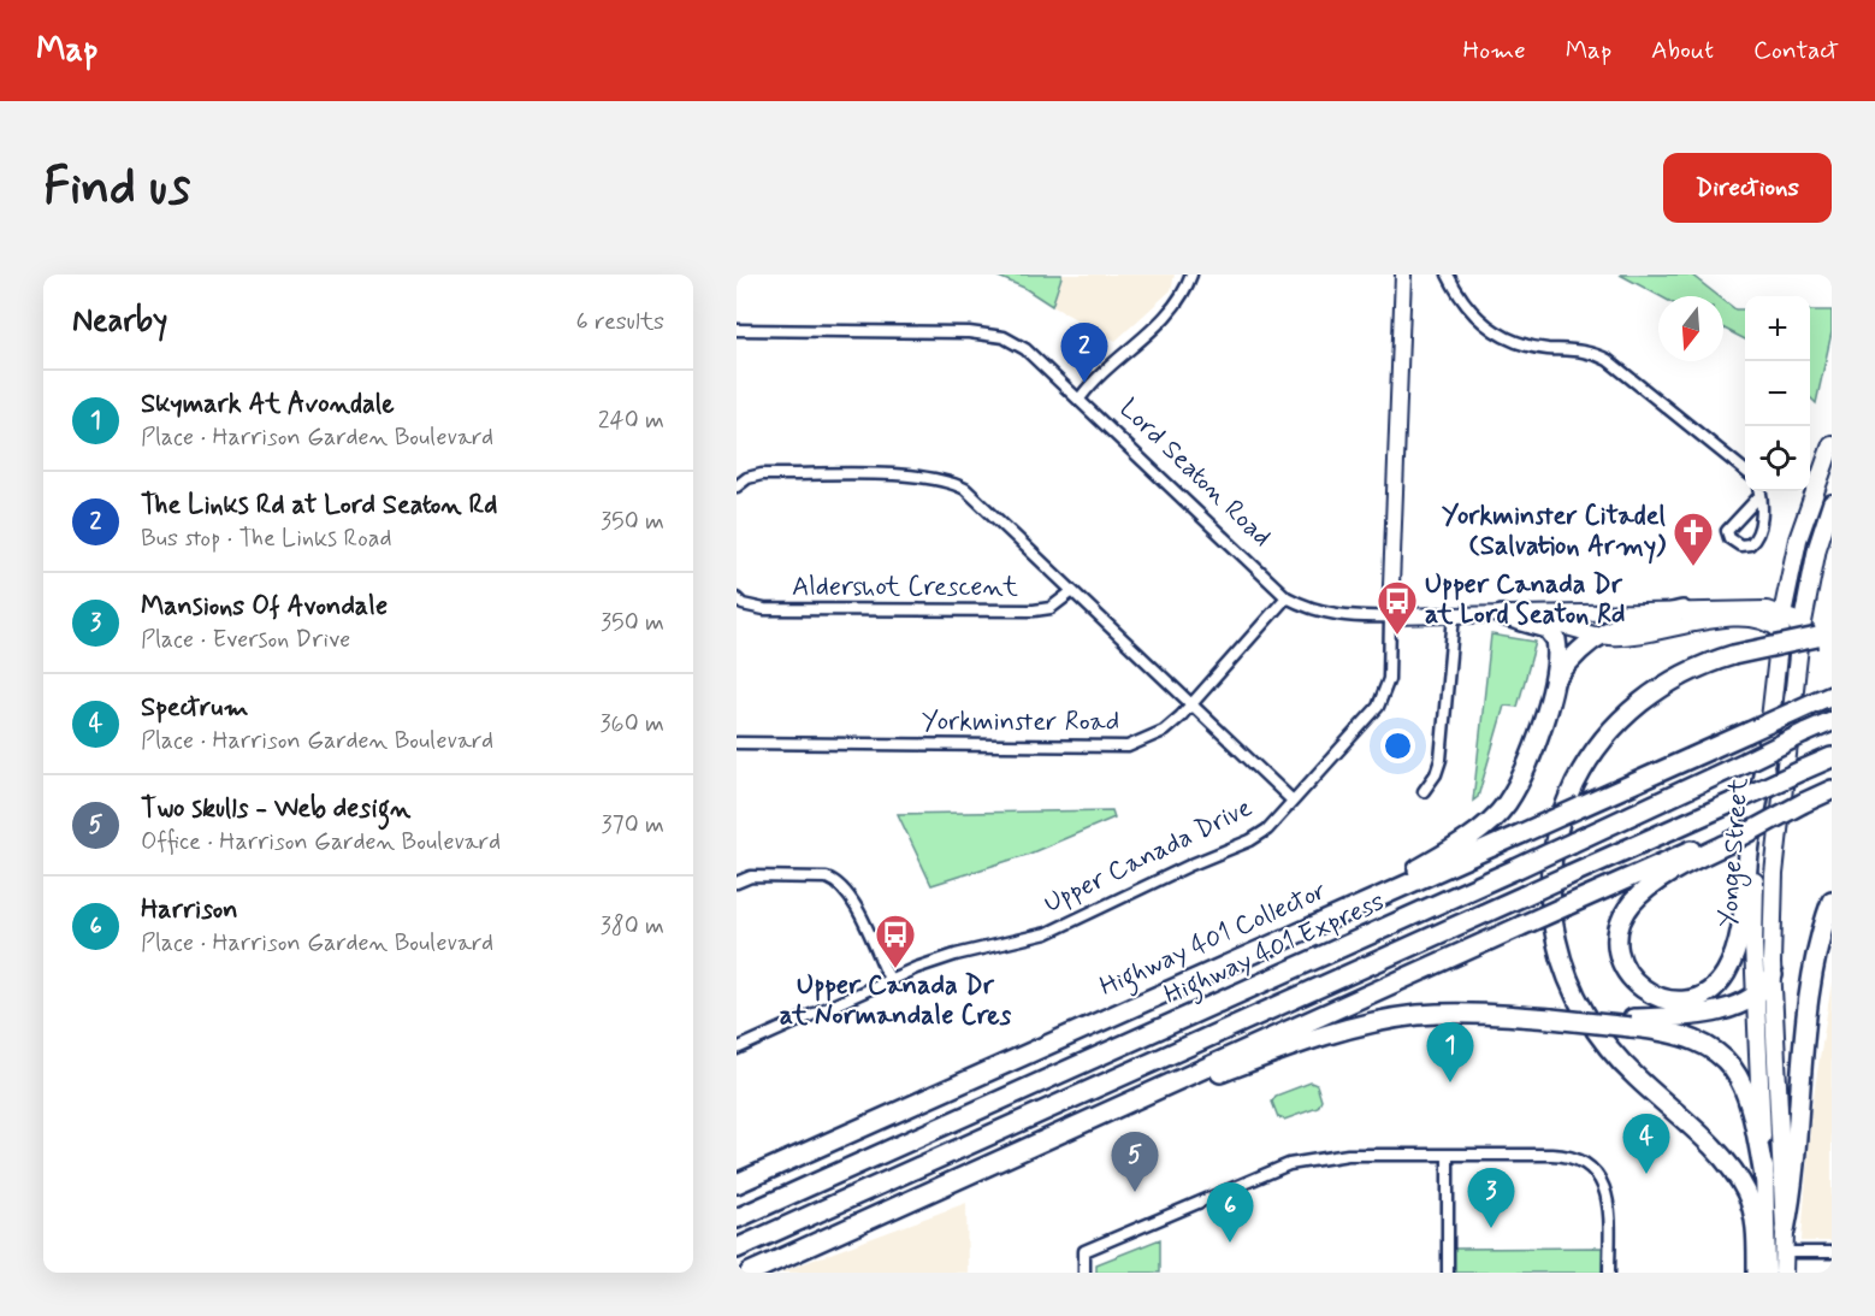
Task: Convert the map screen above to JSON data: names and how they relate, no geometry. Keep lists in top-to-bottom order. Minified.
{"streets":{"highway":["Highway 401 Collector","Highway 401 Express"],"main road":["Yonge Street"],"street":["Lord Seaton Road","Aldershot Crescent","Yorkminster Road","Upper Canada Drive"]},"crossings":[["Lord Seaton Road","Yorkminster Road"],["Lord Seaton Road","Yonge Street"],["Lord Seaton Road","Upper Canada Drive"],["Aldershot Crescent","Yorkminster Road"],["Aldershot Crescent","Upper Canada Drive"]],"places":{"church":["Yorkminster Citadel (Salvation Army)"],"bus stop":["Upper Canada Dr at Lord Seaton Rd","Upper Canada Dr at Normandale Cres"]},"north":"bottom","page":{"header":"Map","nav":["Home","Map","About","Contact"],"buttons":"Directions","title":"Find us","heading":["Nearby","6 results"],"map_buttons":["+","−"],"pins":["2","1","4","5","3","6"],"list":[{"mark":"1","name":"Skymark At Avondale","note":"Place · Harrison Garden Boulevard","value":"240 m"},{"mark":"2","name":"The Links Rd at Lord Seaton Rd","note":"Bus stop · The Links Road","value":"350 m"},{"mark":"3","name":"Mansions Of Avondale","note":"Place · Everson Drive","value":"350 m"},{"mark":"4","name":"Spectrum","note":"Place · Harrison Garden Boulevard","value":"360 m"},{"mark":"5","name":"Two skulls - Web design","note":"Office · Harrison Garden Boulevard","value":"370 m"},{"mark":"6","name":"Harrison","note":"Place · Harrison Garden Boulevard","value":"380 m"}]}}
